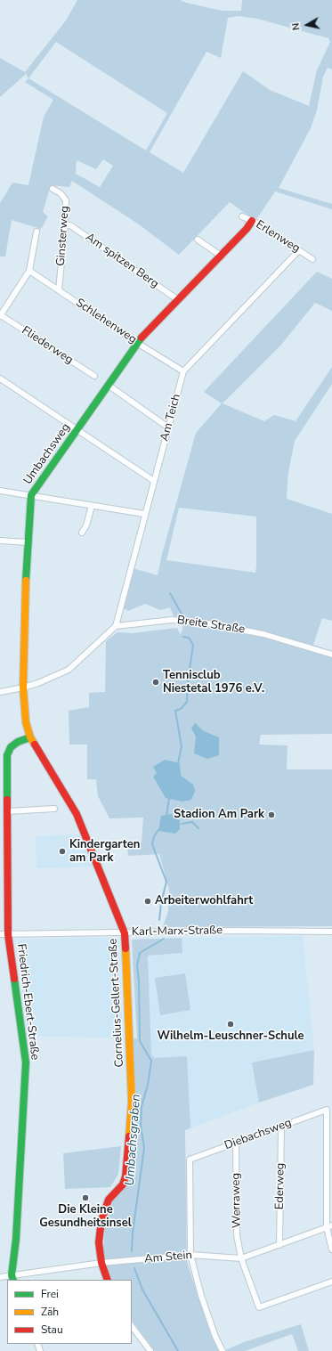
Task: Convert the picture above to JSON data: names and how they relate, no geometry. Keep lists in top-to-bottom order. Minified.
{"streets":{"street":["Ginsterweg","Erlenweg","Am spitzen Berg","Schlehenweg","Fliederweg","Am Teich","Umbachsweg","Breite Straße","Karl-Marx-Straße","Friedrich-Ebert-Straße","Cornelius-Gellert-Straße","Diebachsweg","Ederweg","Werraweg","Am Stein"]},"crossings":[["Ginsterweg","Am spitzen Berg"],["Ginsterweg","Schlehenweg"],["Erlenweg","Am Teich"],["Erlenweg","Umbachsweg"],["Am spitzen Berg","Umbachsweg"],["Schlehenweg","Am Teich"],["Schlehenweg","Umbachsweg"],["Am Teich","Breite Straße"],["Umbachsweg","Friedrich-Ebert-Straße"],["Umbachsweg","Cornelius-Gellert-Straße"],["Karl-Marx-Straße","Friedrich-Ebert-Straße"],["Karl-Marx-Straße","Cornelius-Gellert-Straße"],["Friedrich-Ebert-Straße","Cornelius-Gellert-Straße"],["Friedrich-Ebert-Straße","Am Stein"],["Cornelius-Gellert-Straße","Am Stein"],["Diebachsweg","Ederweg"],["Diebachsweg","Werraweg"],["Diebachsweg","Am Stein"],["Ederweg","Am Stein"],["Werraweg","Am Stein"]],"water":["Umbachsgraben"],"places":["Tennisclub Niestetal 1976 e.V.","Stadion Am Park","Kindergarten am Park","Arbeiterwohlfahrt","Wilhelm-Leuschner-Schule","Die Kleine Gesundheitsinsel"],"legend":["Frei","Zäh","Stau"],"north":"left"}
